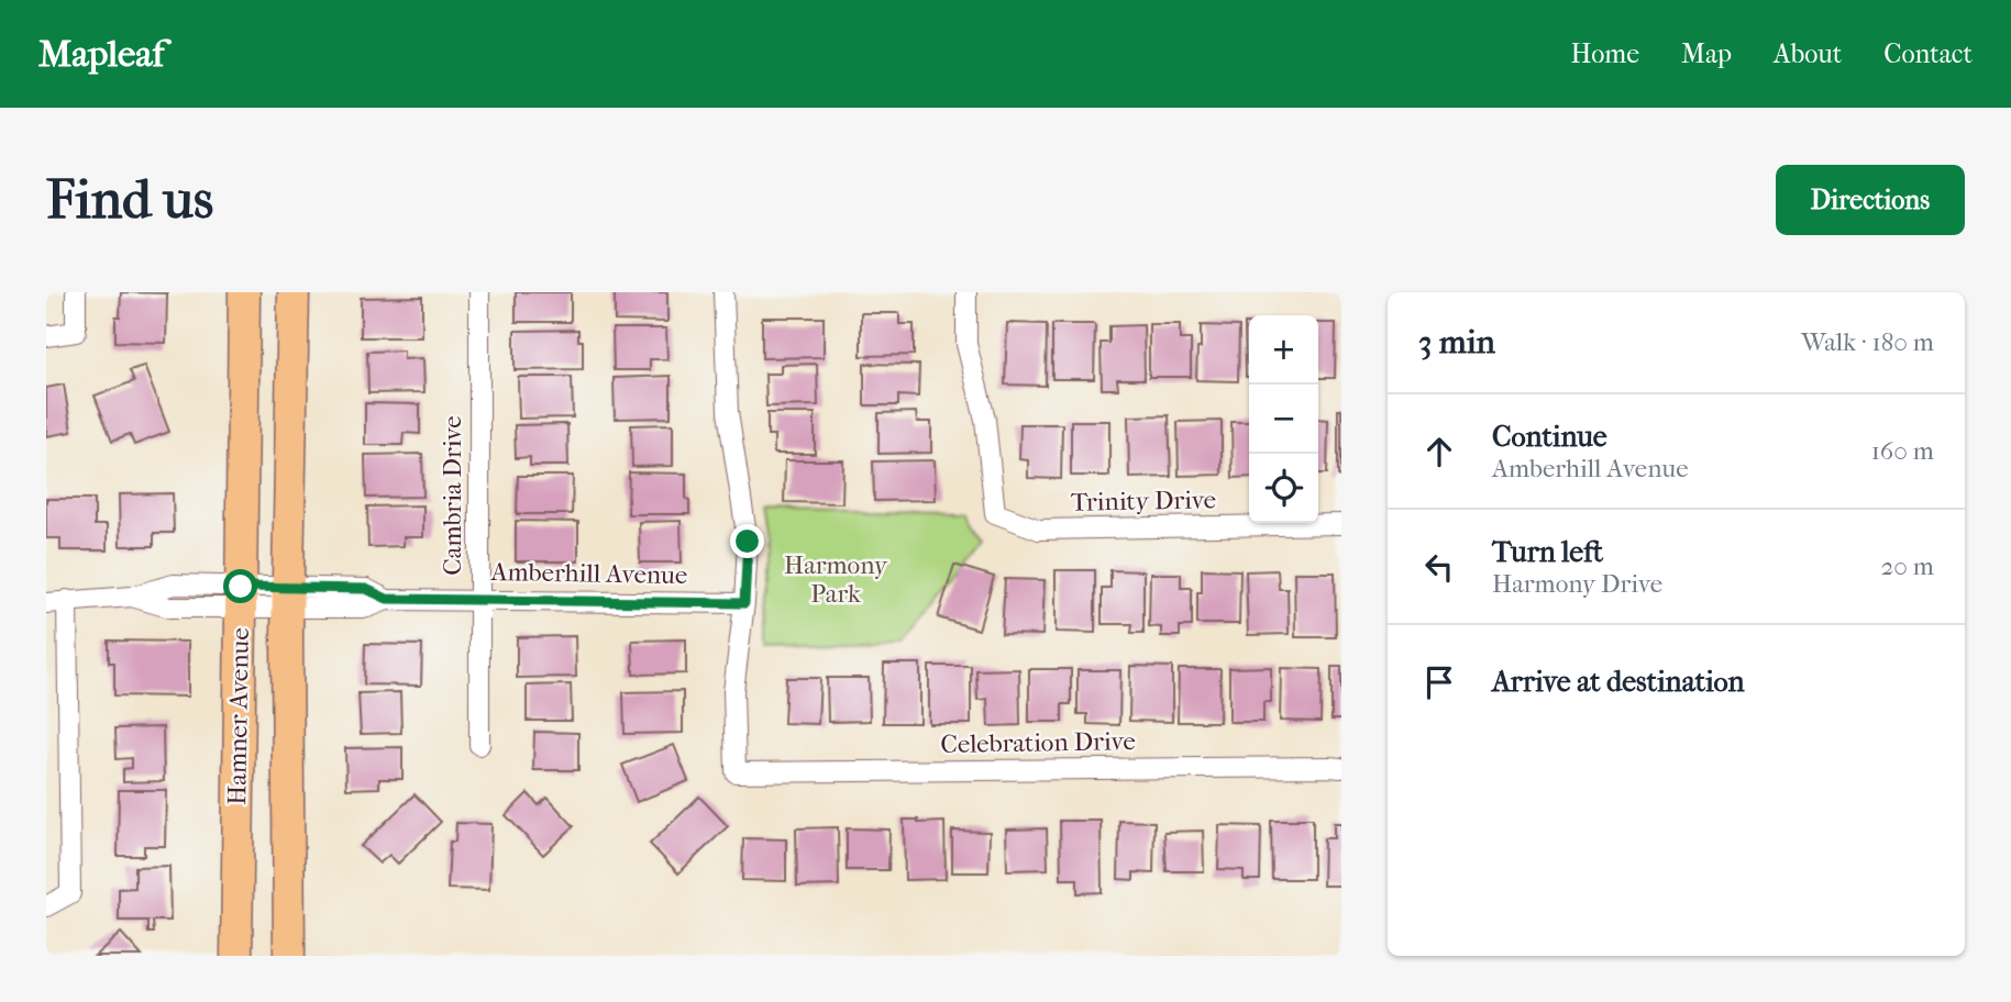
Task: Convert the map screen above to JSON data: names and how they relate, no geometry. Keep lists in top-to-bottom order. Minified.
{"streets":{"main road":["Hamner Avenue"],"street":["Cambria Drive","Trinity Drive","Amberhill Avenue","Celebration Drive"]},"crossings":[["Cambria Drive","Amberhill Avenue"],["Amberhill Avenue","Hamner Avenue"],["Amberhill Avenue","Celebration Drive"]],"parks":["Harmony Park"],"page":{"header":"Mapleaf","nav":["Home","Map","About","Contact"],"buttons":"Directions","title":"Find us","heading":["3 min","Walk · 180 m"],"map_buttons":["+","−"],"list":[["Continue","Amberhill Avenue","160 m"],["Turn left","Harmony Drive","20 m"],"Arrive at destination"]}}
